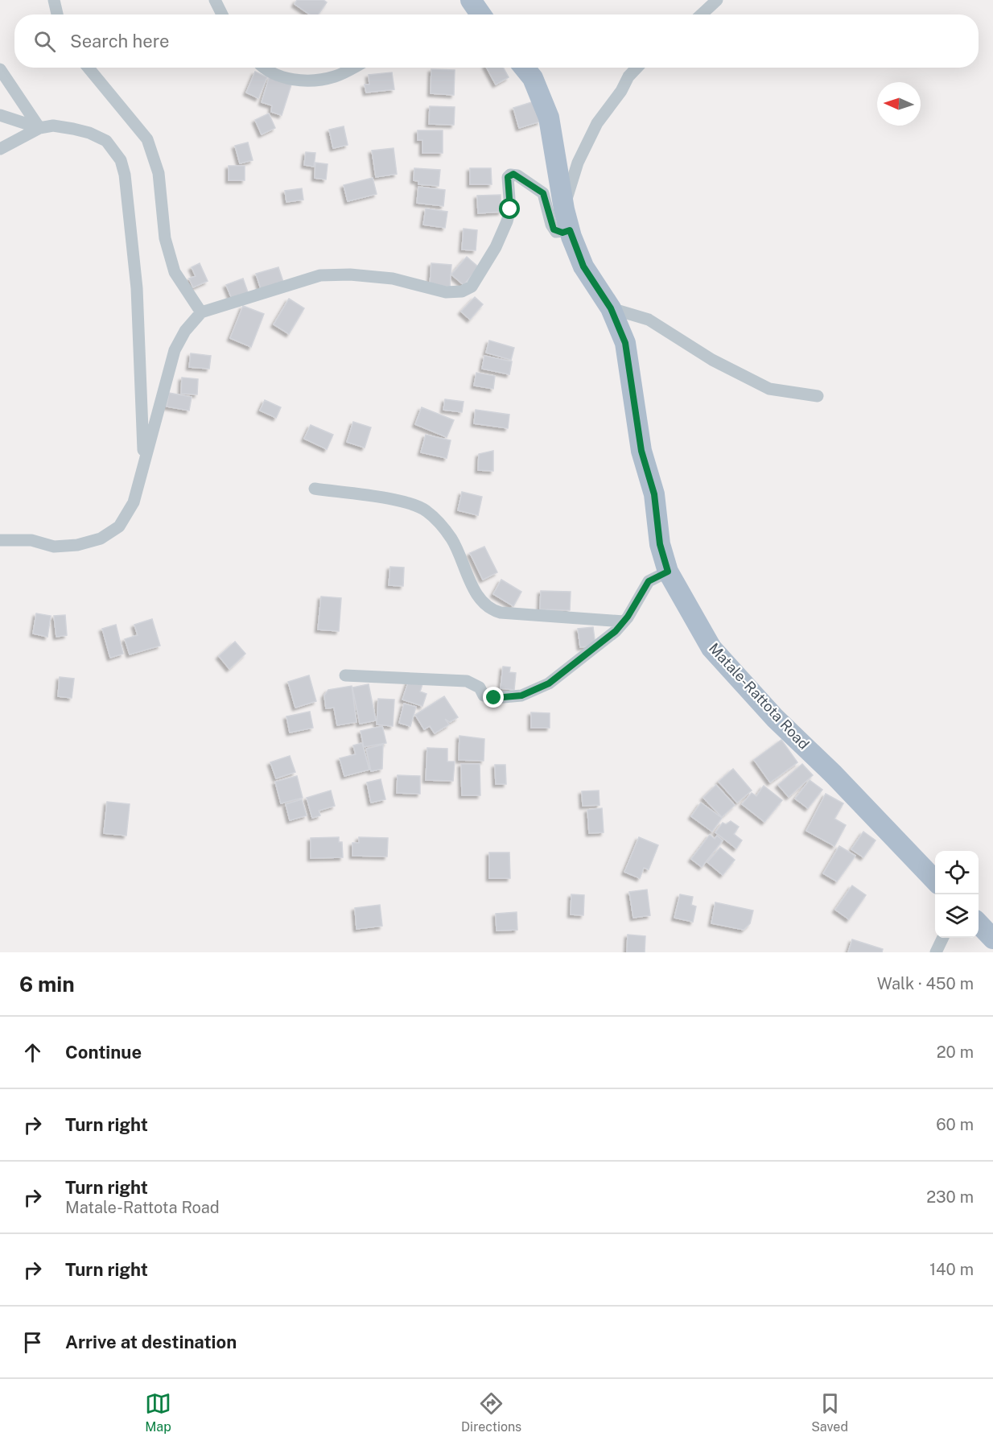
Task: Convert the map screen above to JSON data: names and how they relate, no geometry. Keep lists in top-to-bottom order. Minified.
{"streets":{"main road":["Matale-Rattota Road"]},"north":"left","page":{"search":"Search here","heading":["6 min","Walk · 450 m"],"list":[["Continue","20 m"],["Turn right","60 m"],["Turn right","Matale-Rattota Road","230 m"],["Turn right","140 m"],"Arrive at destination"],"nav":["Map","Directions","Saved"]}}
